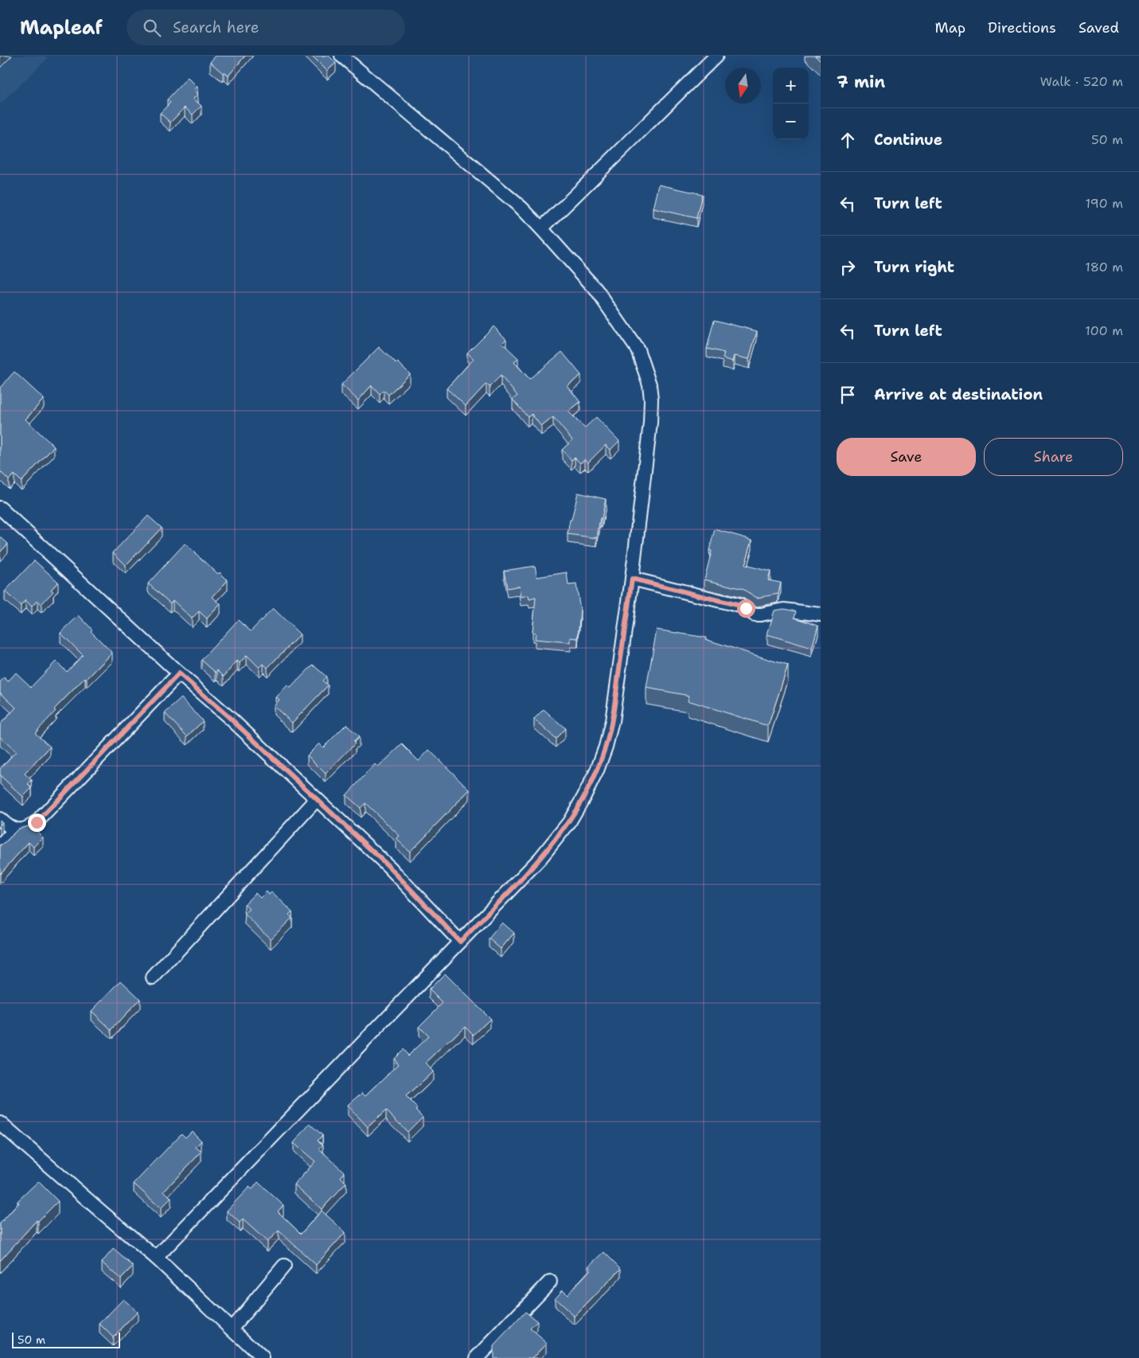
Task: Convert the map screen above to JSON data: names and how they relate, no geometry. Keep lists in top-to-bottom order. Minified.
{"scale_bar":"50 m","north":"bottom","page":{"header":"Mapleaf","search":"Search here","nav":["Map","Directions","Saved"],"heading":["7 min","Walk · 520 m"],"map_buttons":["+","−"],"list":[["Continue","50 m"],["Turn left","190 m"],["Turn right","180 m"],["Turn left","100 m"],"Arrive at destination"],"buttons":["Save","Share"],"scale":"50 m"}}
